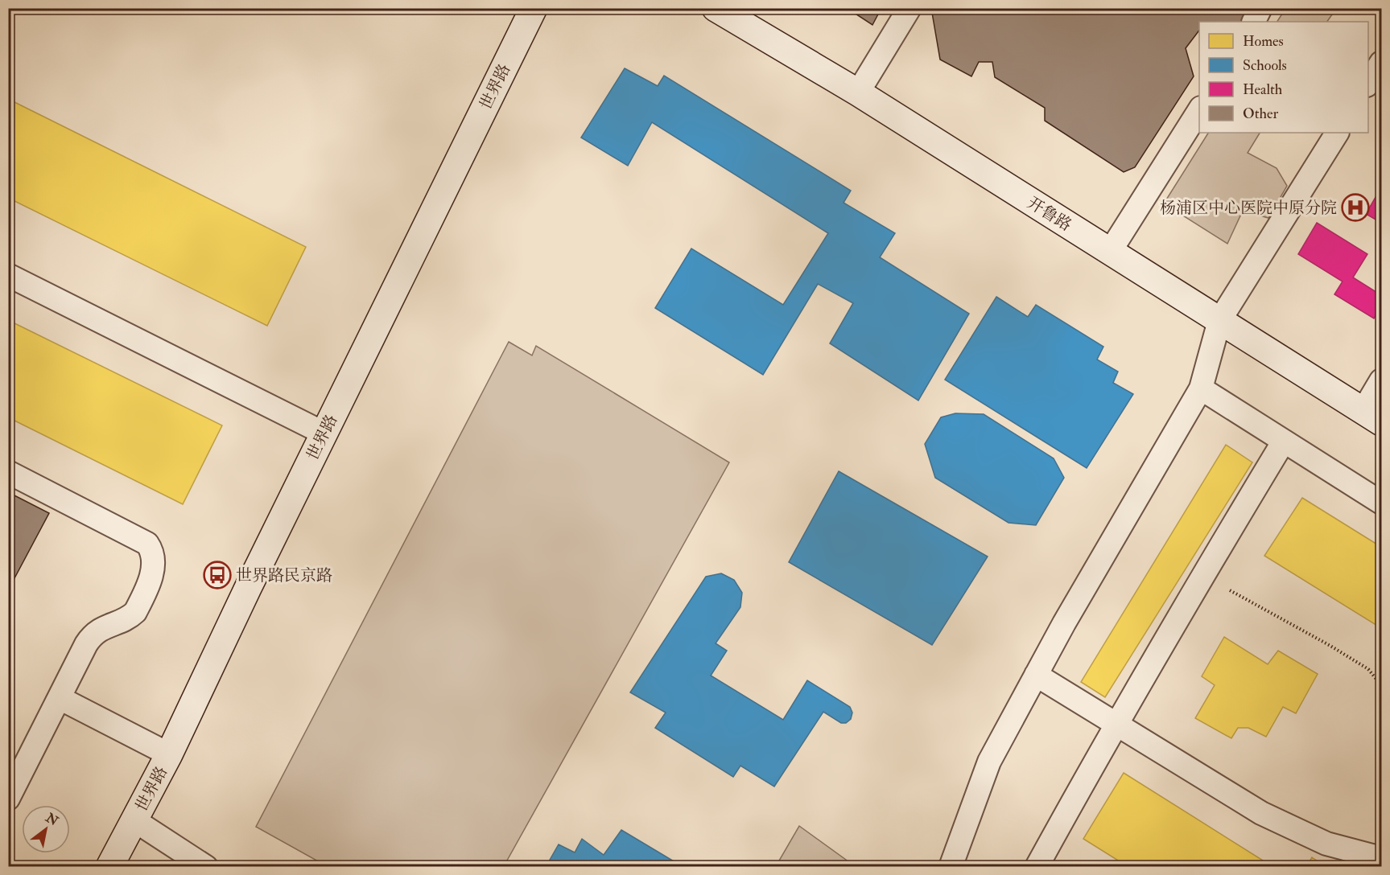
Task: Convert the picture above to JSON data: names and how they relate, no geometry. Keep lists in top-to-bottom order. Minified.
{"streets":{"street":["世界路","开鲁路"]},"places":{"hospital":["杨浦区中心医院中原分院"],"bus stop":["世界路民京路"]},"legend":["Homes","Schools","Health","Other"],"north":"top right"}
